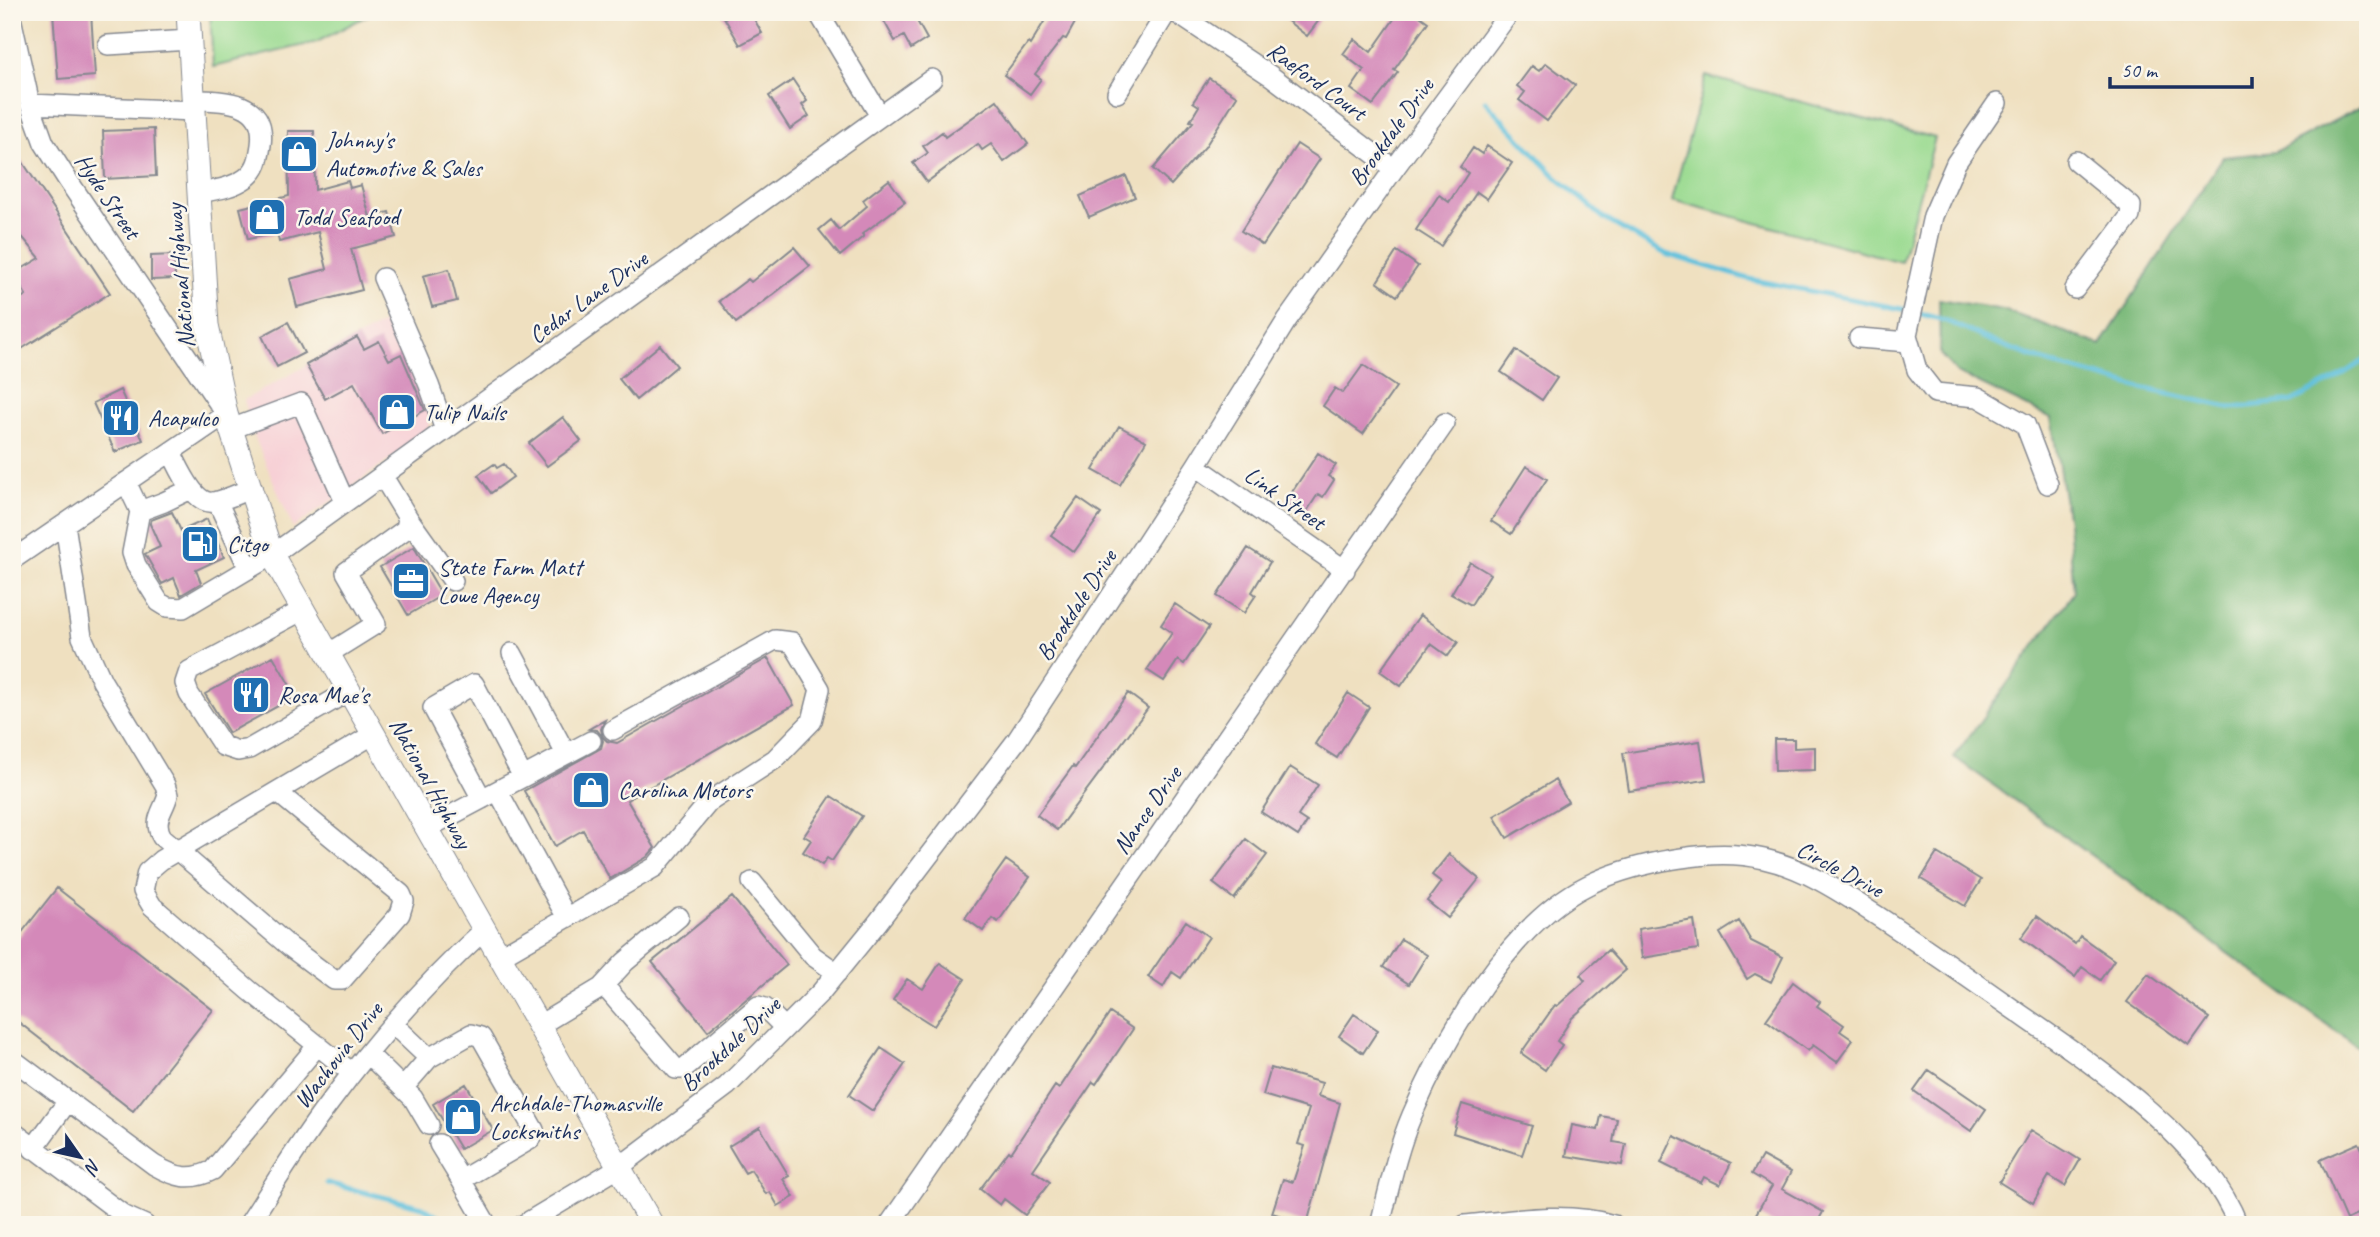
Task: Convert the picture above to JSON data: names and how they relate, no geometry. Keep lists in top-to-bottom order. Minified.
{"streets":{"main road":["National Highway"],"street":["Raeford Court","Brookdale Drive","Hyde Street","Cedar Lane Drive","Link Street","Nance Drive","Circle Drive","Wachovia Drive"]},"crossings":[["Raeford Court","Brookdale Drive"],["Brookdale Drive","National Highway"],["Brookdale Drive","Link Street"],["Hyde Street","National Highway"],["National Highway","Cedar Lane Drive"],["National Highway","Wachovia Drive"],["Link Street","Nance Drive"]],"places":{"shop":["Johnny's Automotive & Sales","Todd Seafood","Tulip Nails","Carolina Motors","Archdale-Thomasville Locksmiths"],"restaurant":["Acapulco","Rosa Mae's"],"fuel station":["Citgo"],"office":["State Farm Matt Lowe Agency"]},"scale_bar":"50 m","north":"bottom right"}
